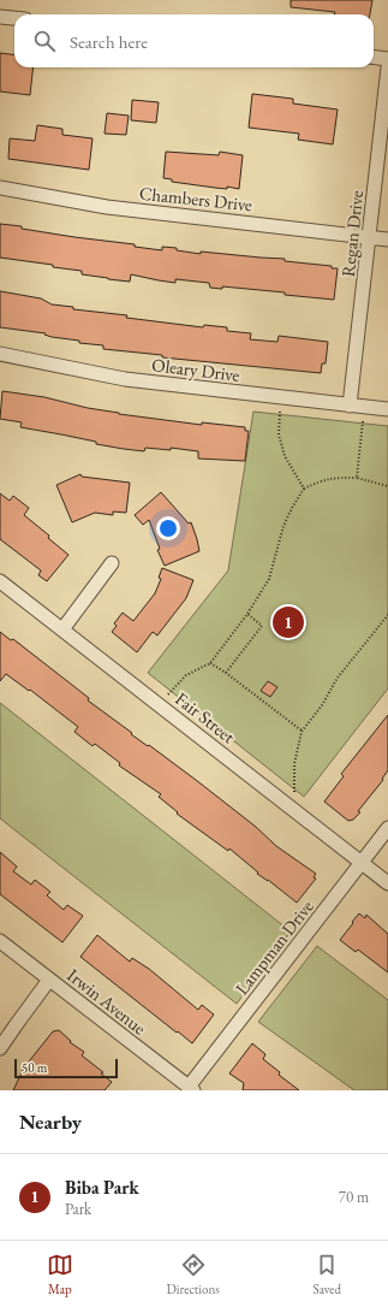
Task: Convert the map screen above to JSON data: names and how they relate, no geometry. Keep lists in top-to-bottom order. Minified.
{"streets":{"street":["Chambers Drive","Regan Drive","Oleary Drive","Fair Street","Lampman Drive","Irwin Avenue"]},"crossings":[["Chambers Drive","Regan Drive"],["Regan Drive","Oleary Drive"],["Fair Street","Lampman Drive"],["Lampman Drive","Irwin Avenue"]],"scale_bar":"50 m","page":{"search":"Search here","pins":"1","scale":"50 m","heading":"Nearby","list":[{"mark":"1","name":"Biba Park","note":"Park","value":"70 m"}],"nav":["Map","Directions","Saved"]}}
